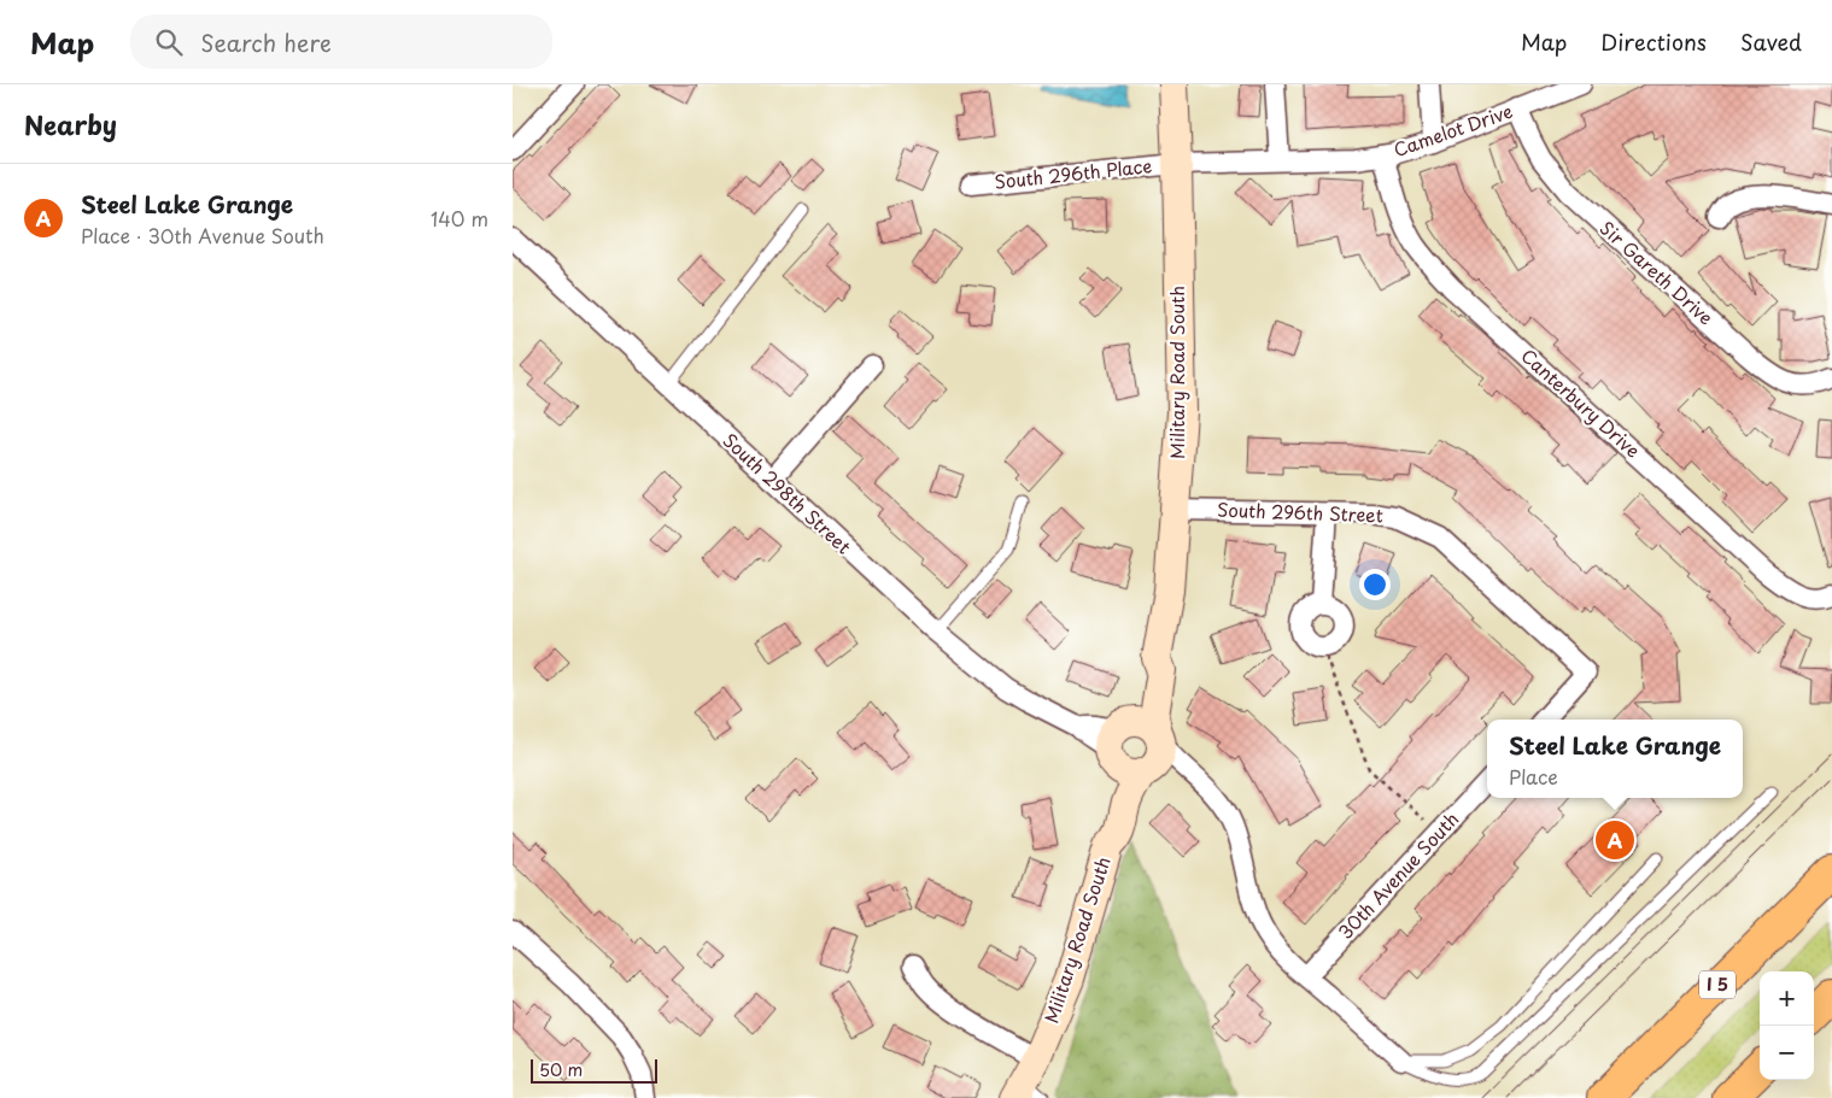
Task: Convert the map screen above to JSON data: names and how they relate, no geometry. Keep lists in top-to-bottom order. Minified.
{"streets":{"highway":["I 5"],"main road":["Military Road South"],"street":["Camelot Drive","South 296th Place","Sir Gareth Drive","Canterbury Drive","South 298th Street","South 296th Street","30th Avenue South"]},"crossings":[["Camelot Drive","South 296th Place"],["Camelot Drive","Sir Gareth Drive"],["Camelot Drive","Military Road South"],["Camelot Drive","Canterbury Drive"],["South 296th Place","Military Road South"],["Military Road South","South 298th Street"],["Military Road South","South 296th Street"]],"scale_bar":"50 m","page":{"header":"Map","search":"Search here","nav":["Map","Directions","Saved"],"heading":"Nearby","list":[{"mark":"A","name":"Steel Lake Grange","note":"Place · 30th Avenue South","value":"140 m"}],"popup":["Steel Lake Grange","Place"],"pins":"A","map_buttons":["+","−"],"scale":"50 m"}}
